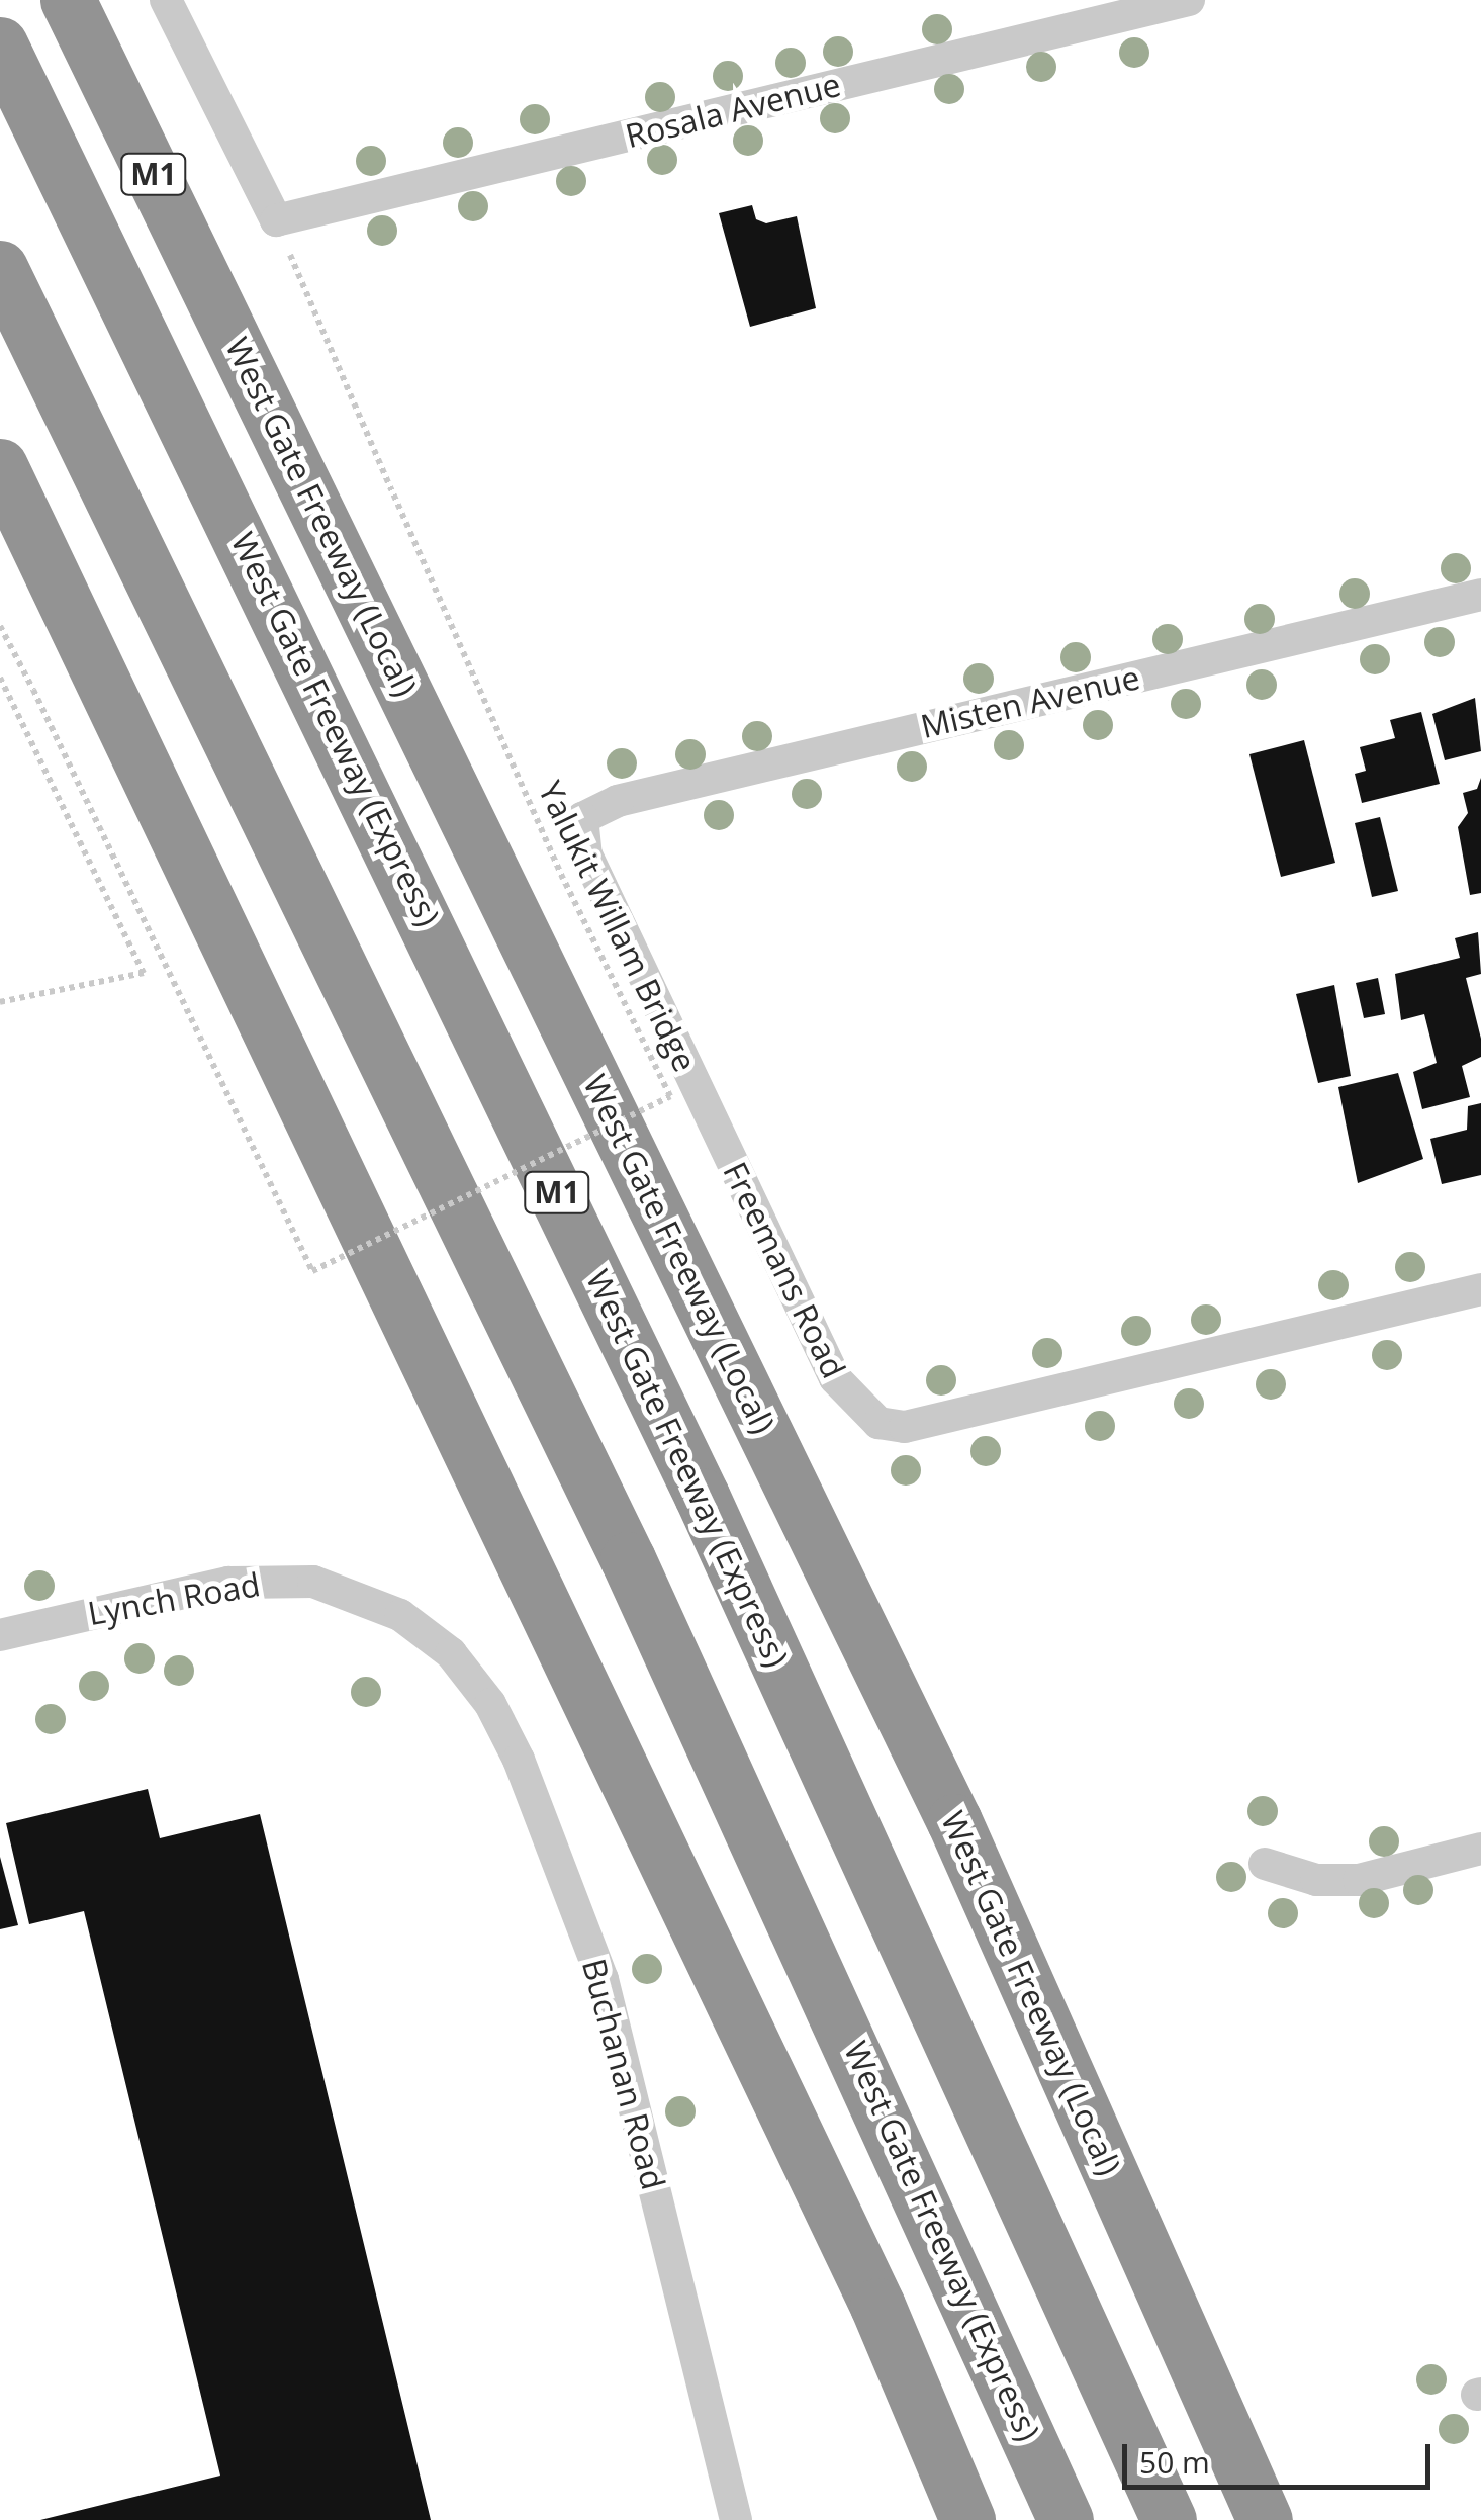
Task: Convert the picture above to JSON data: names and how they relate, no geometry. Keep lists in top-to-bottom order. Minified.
{"streets":{"highway":["M1","West Gate Freeway (Local)","West Gate Freeway (Express)"],"street":["Rosala Avenue","Misten Avenue","Freemans Road","Lynch Road","Buchanan Road"],"path":["Yalukit Willam Bridge"]},"crossings":[["Rosala Avenue","Yalukit Willam Bridge"],["Misten Avenue","Freemans Road"],["Lynch Road","Buchanan Road"]],"scale_bar":"50 m"}
